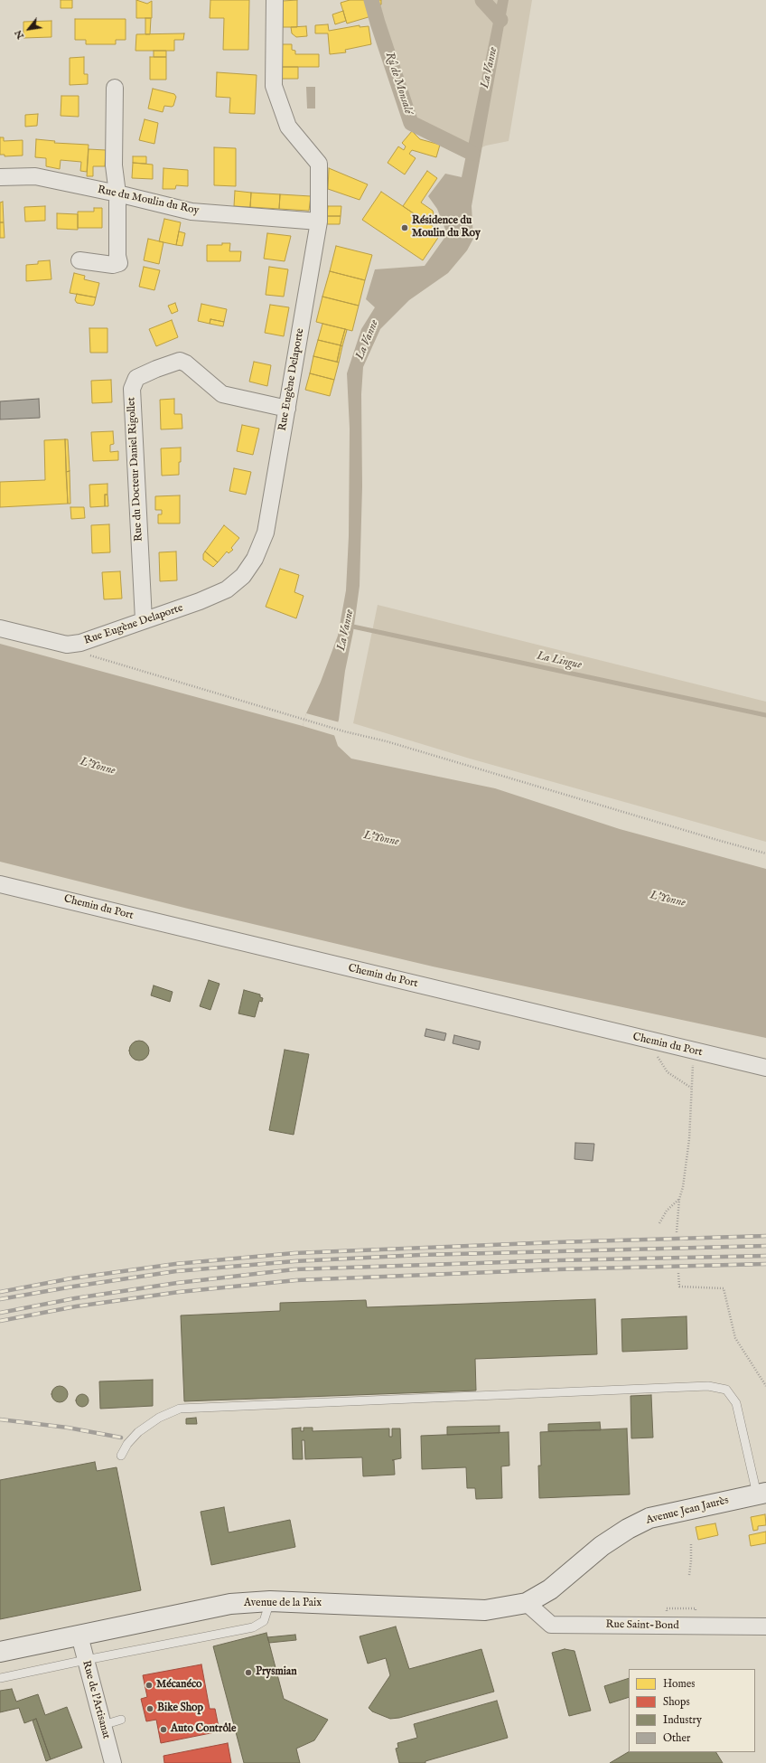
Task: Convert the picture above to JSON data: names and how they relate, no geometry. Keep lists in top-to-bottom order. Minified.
{"streets":{"main road":["Avenue Jean Jaurès","Avenue de la Paix"],"street":["Rue du Moulin du Roy","Rue Eugène Delaporte","Rue du Docteur Daniel Rigollet","Chemin du Port","Rue Saint-Bond","Rue de l'Artisanat"]},"crossings":[["Rue du Moulin du Roy","Rue Eugène Delaporte"],["Rue Eugène Delaporte","Rue du Docteur Daniel Rigollet"],["Avenue Jean Jaurès","Avenue de la Paix"],["Avenue Jean Jaurès","Rue Saint-Bond"],["Avenue de la Paix","Rue Saint-Bond"],["Avenue de la Paix","Rue de l'Artisanat"]],"water":["La Vanne","Rû de Monsalé","La Lingue","L'Yonne"],"places":["Résidence du Moulin du Roy","Prysmian","Mécanéco","Bike Shop","Auto Contrôle"],"legend":["Homes","Shops","Industry","Other"],"north":"bottom left"}
